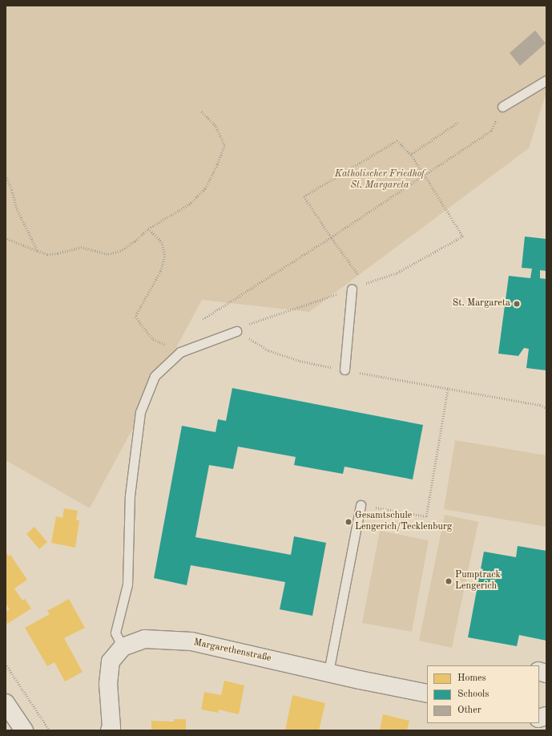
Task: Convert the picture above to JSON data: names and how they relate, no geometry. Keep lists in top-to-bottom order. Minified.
{"streets":{"street":["Margarethenstraße"]},"parks":["Katholischer Friedhof St. Margareta"],"places":["St. Margareta","Gesamtschule Lengerich/Tecklenburg","Pumptrack Lengerich"],"legend":["Homes","Schools","Other"]}
